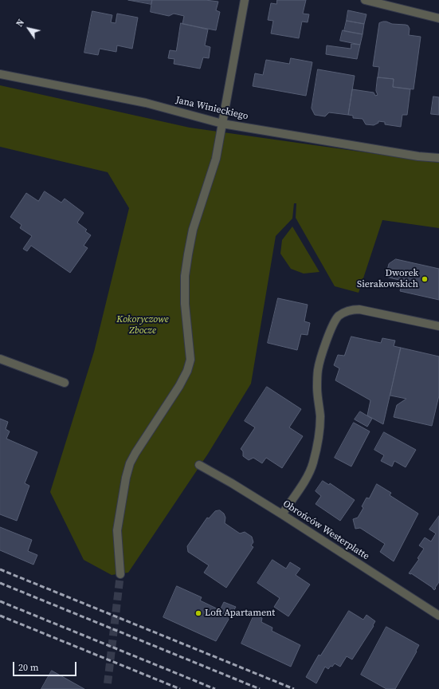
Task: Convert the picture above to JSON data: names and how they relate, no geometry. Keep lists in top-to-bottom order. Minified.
{"streets":{"street":["Jana Winieckiego","Obrońców Westerplatte"]},"parks":["Kokoryczowe Zbocze"],"places":["Dworek Sierakowskich","Loft Apartament"],"scale_bar":"20 m","north":"top left"}
